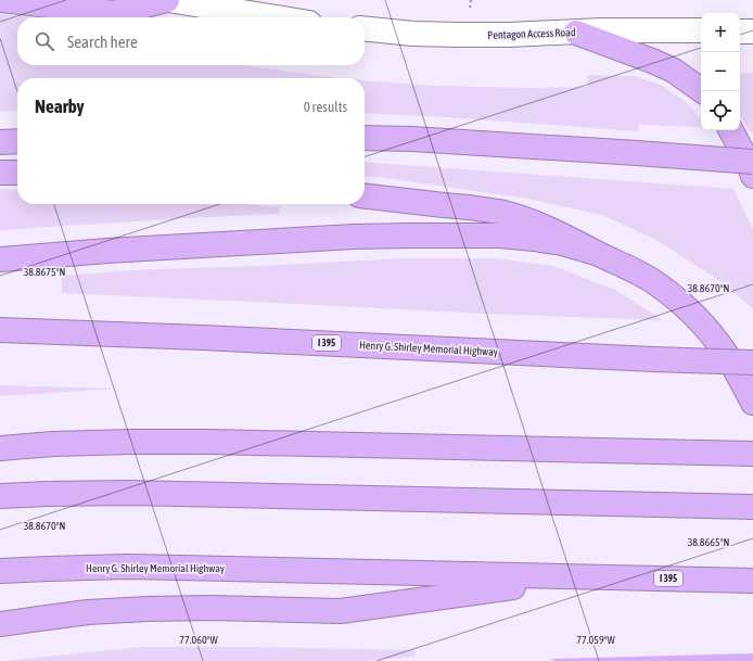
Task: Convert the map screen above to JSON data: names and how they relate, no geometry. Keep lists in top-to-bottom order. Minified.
{"streets":{"highway":["I 395","Henry G. Shirley Memorial Highway"],"street":["Pentagon Access Road"]},"page":{"map_buttons":["+","−"],"search":"Search here","heading":["Nearby","0 results"]},"coordinates":["38.8675°N","38.8670°N","38.8665°N","77.060°W","77.059°W"]}
